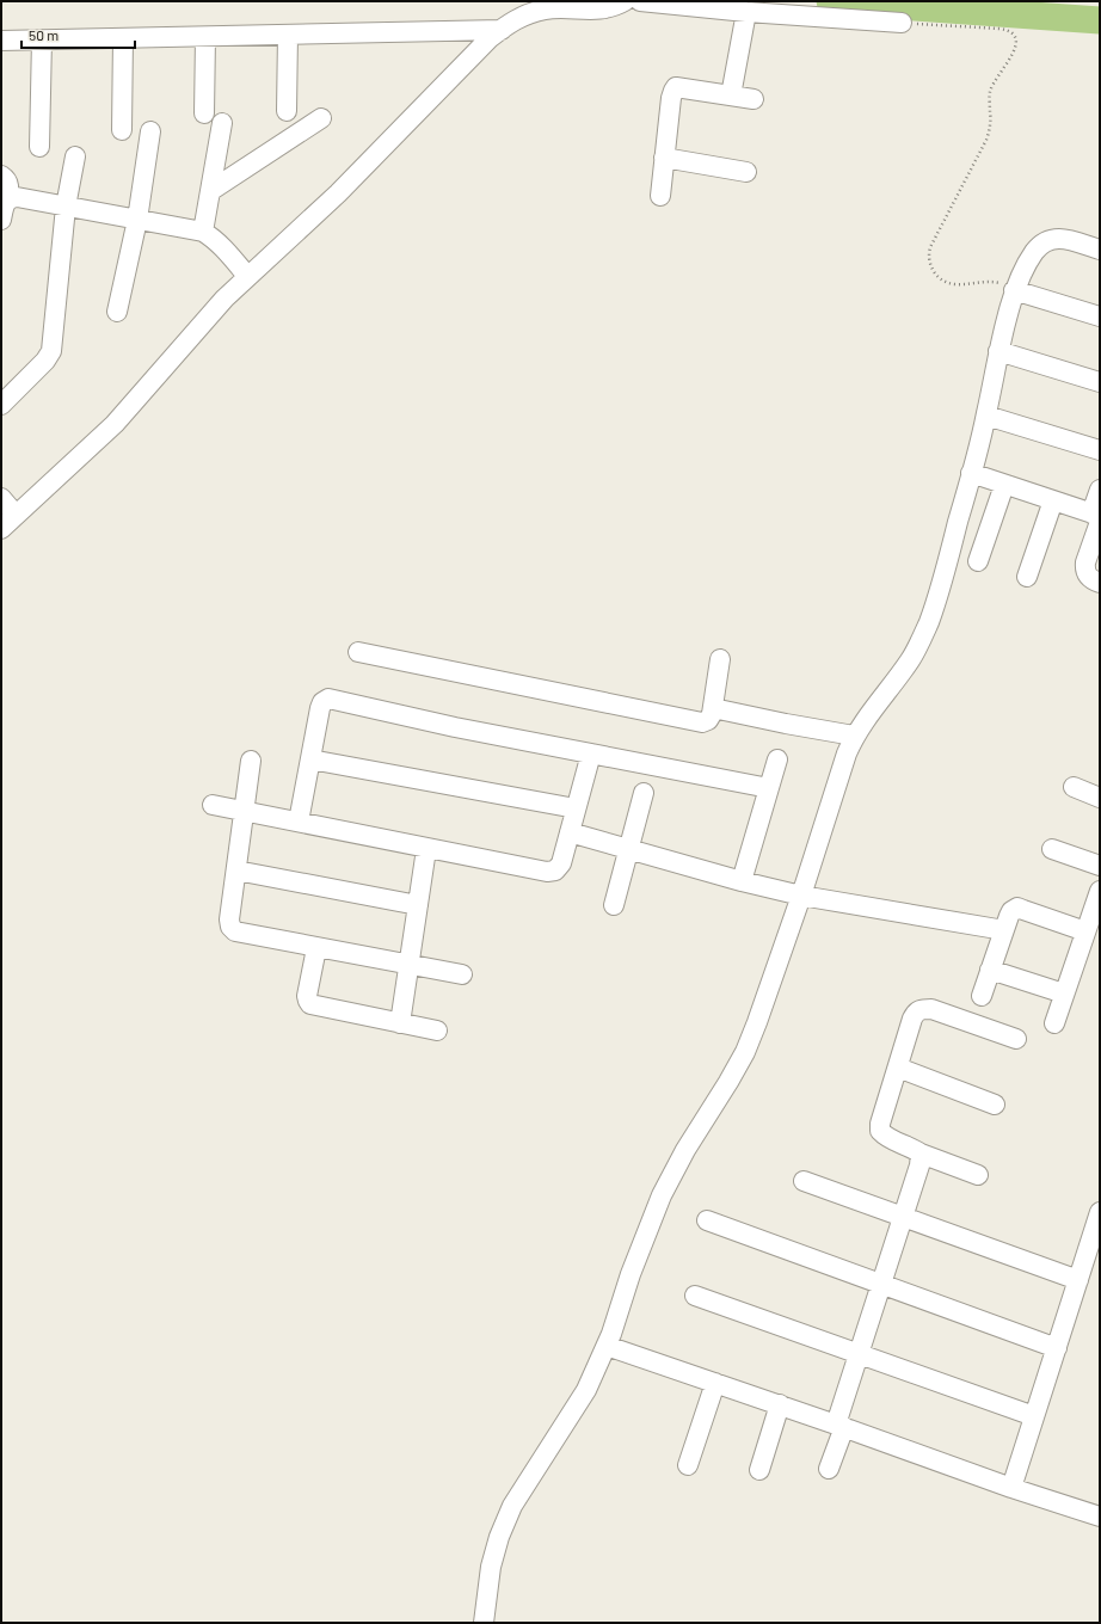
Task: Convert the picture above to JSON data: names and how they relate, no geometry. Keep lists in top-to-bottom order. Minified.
{"scale_bar":"50 m"}
